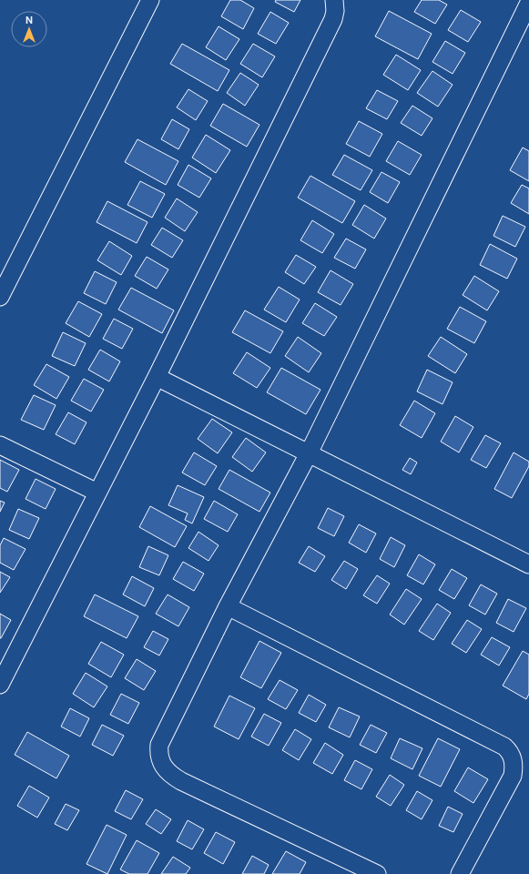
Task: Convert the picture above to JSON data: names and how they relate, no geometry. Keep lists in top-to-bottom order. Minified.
{"north":"top"}
